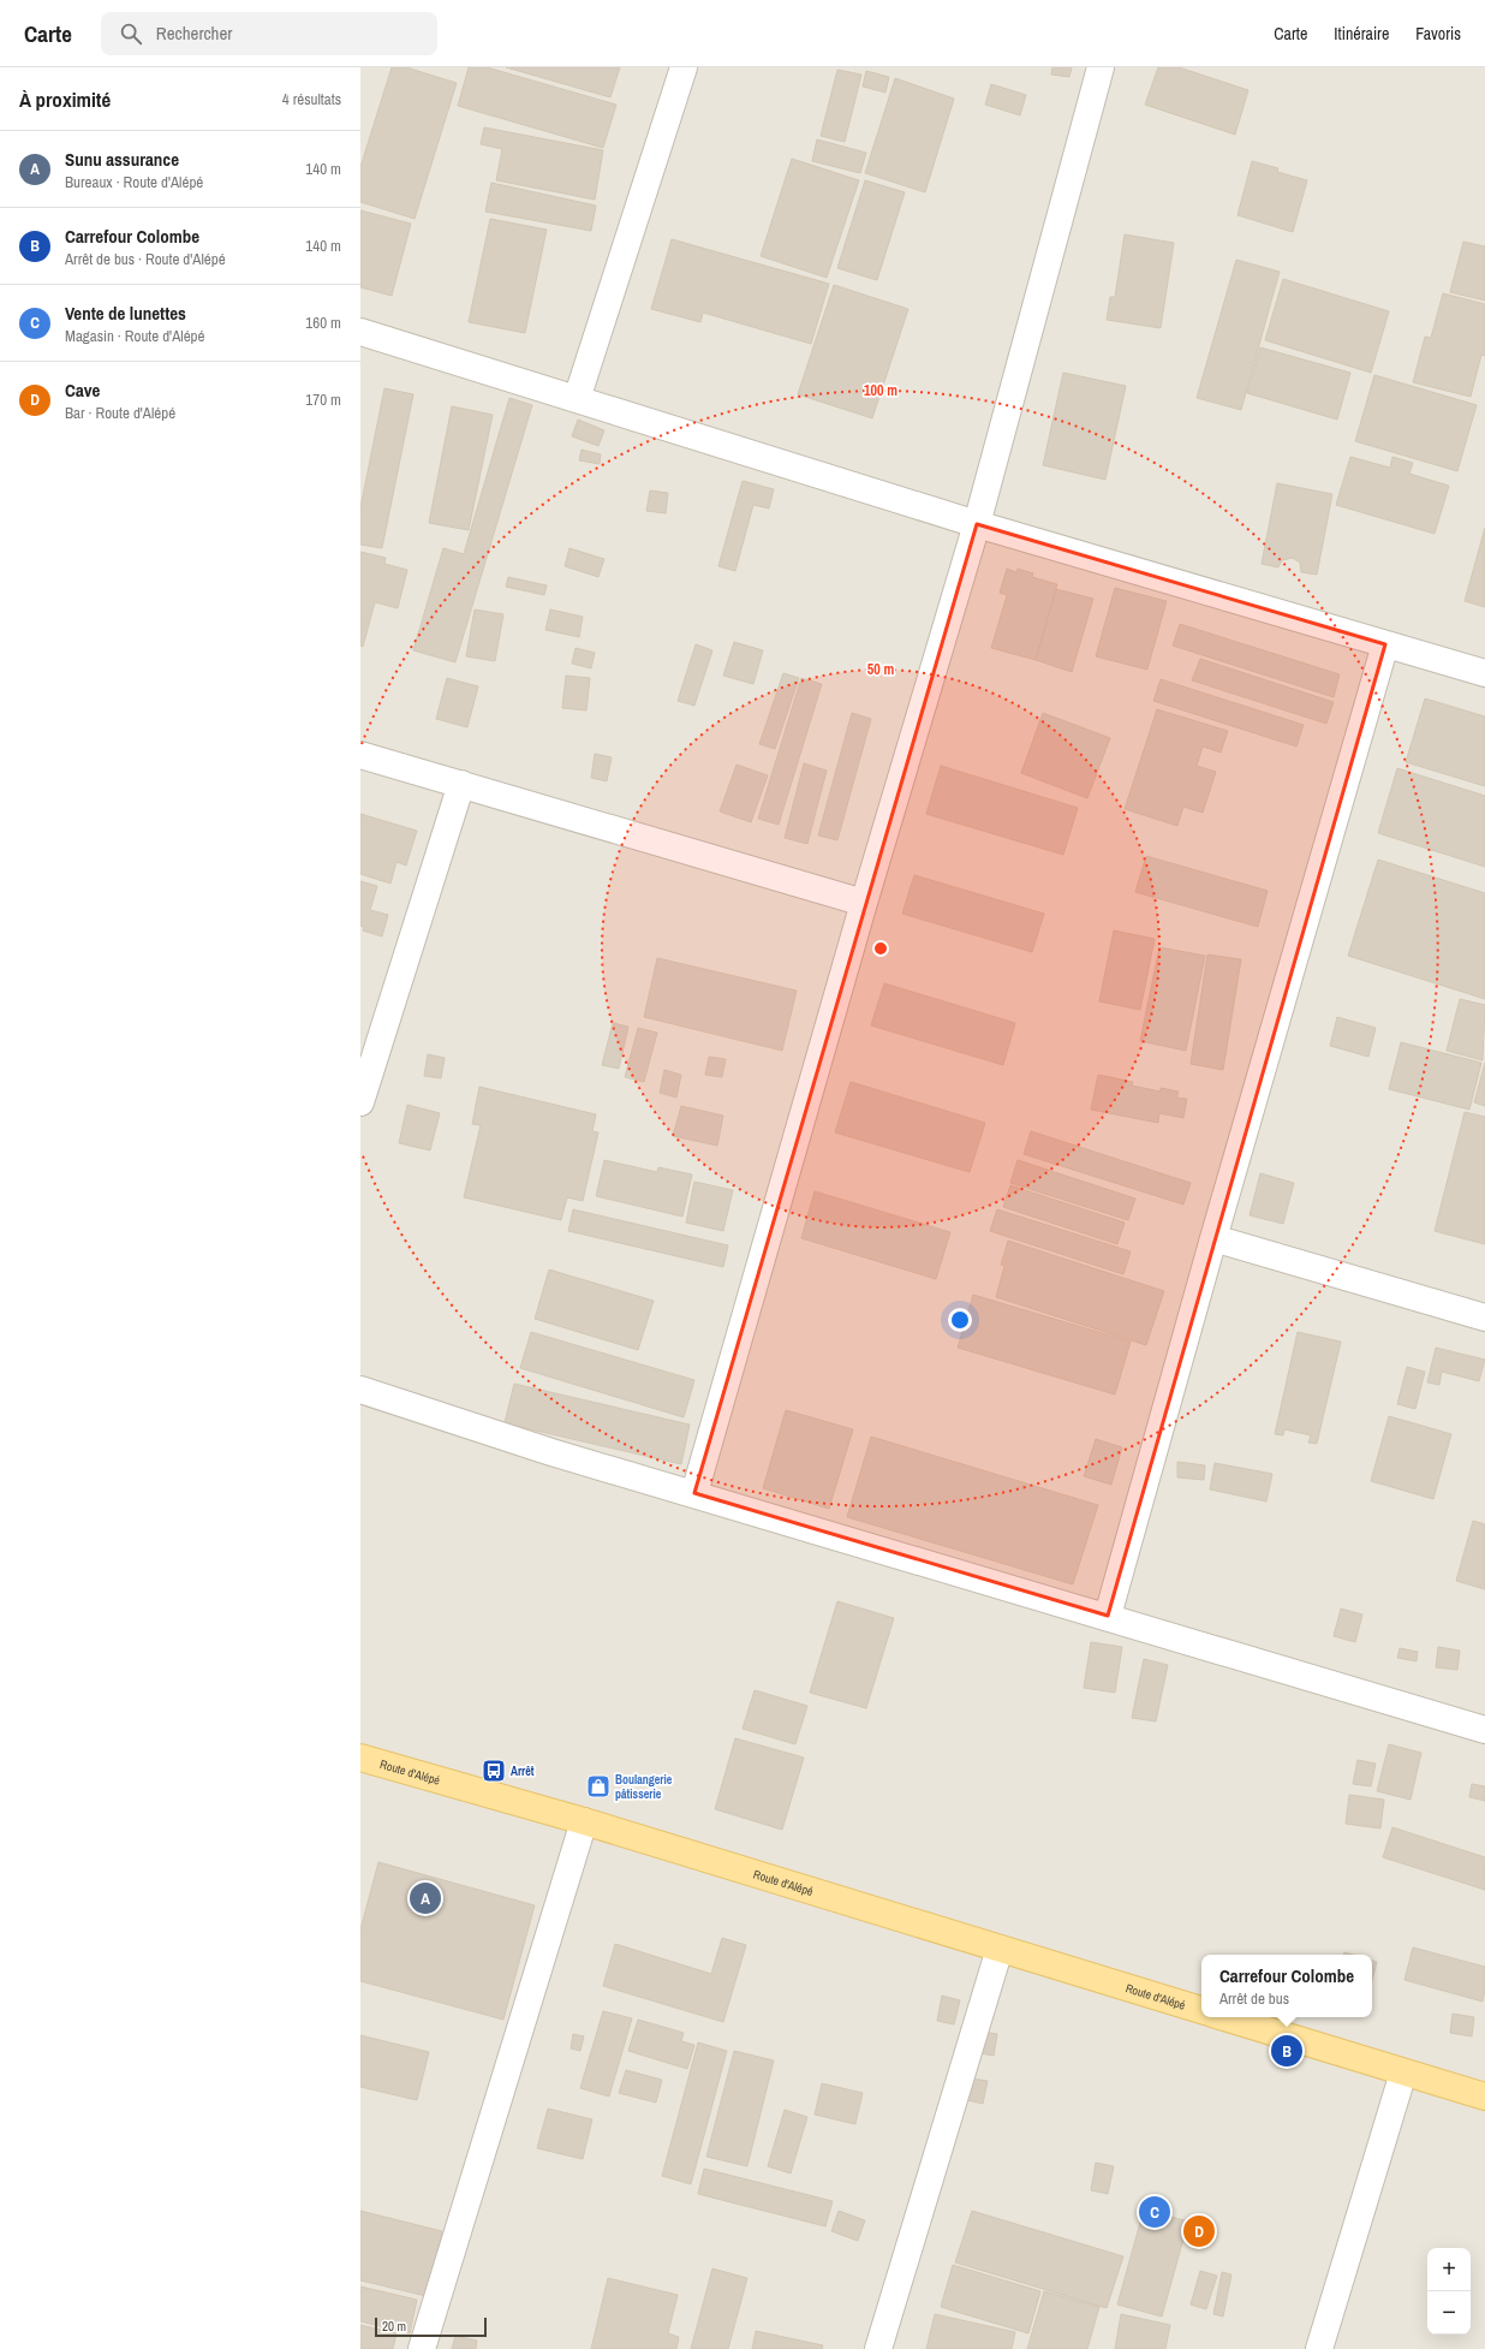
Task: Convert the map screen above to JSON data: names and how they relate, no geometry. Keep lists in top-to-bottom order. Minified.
{"streets":{"main road":["Route d'Alépé"]},"places":{"bus stop":["Arrêt"],"shop":["Boulangerie pâtisserie"]},"scale_bar":"20 m","page":{"header":"Carte","search":"Rechercher","nav":["Carte","Itinéraire","Favoris"],"heading":["À proximité","4 résultats"],"list":[{"mark":"A","name":"Sunu assurance","note":"Bureaux · Route d'Alépé","value":"140 m"},{"mark":"B","name":"Carrefour Colombe","note":"Arrêt de bus · Route d'Alépé","value":"140 m"},{"mark":"C","name":"Vente de lunettes","note":"Magasin · Route d'Alépé","value":"160 m"},{"mark":"D","name":"Cave","note":"Bar · Route d'Alépé","value":"170 m"}],"pins":["A","B","C","D"],"popup":["Carrefour Colombe","Arrêt de bus"],"map_buttons":["+","−"],"scale":"20 m"},"rings":["100 m","50 m"]}
